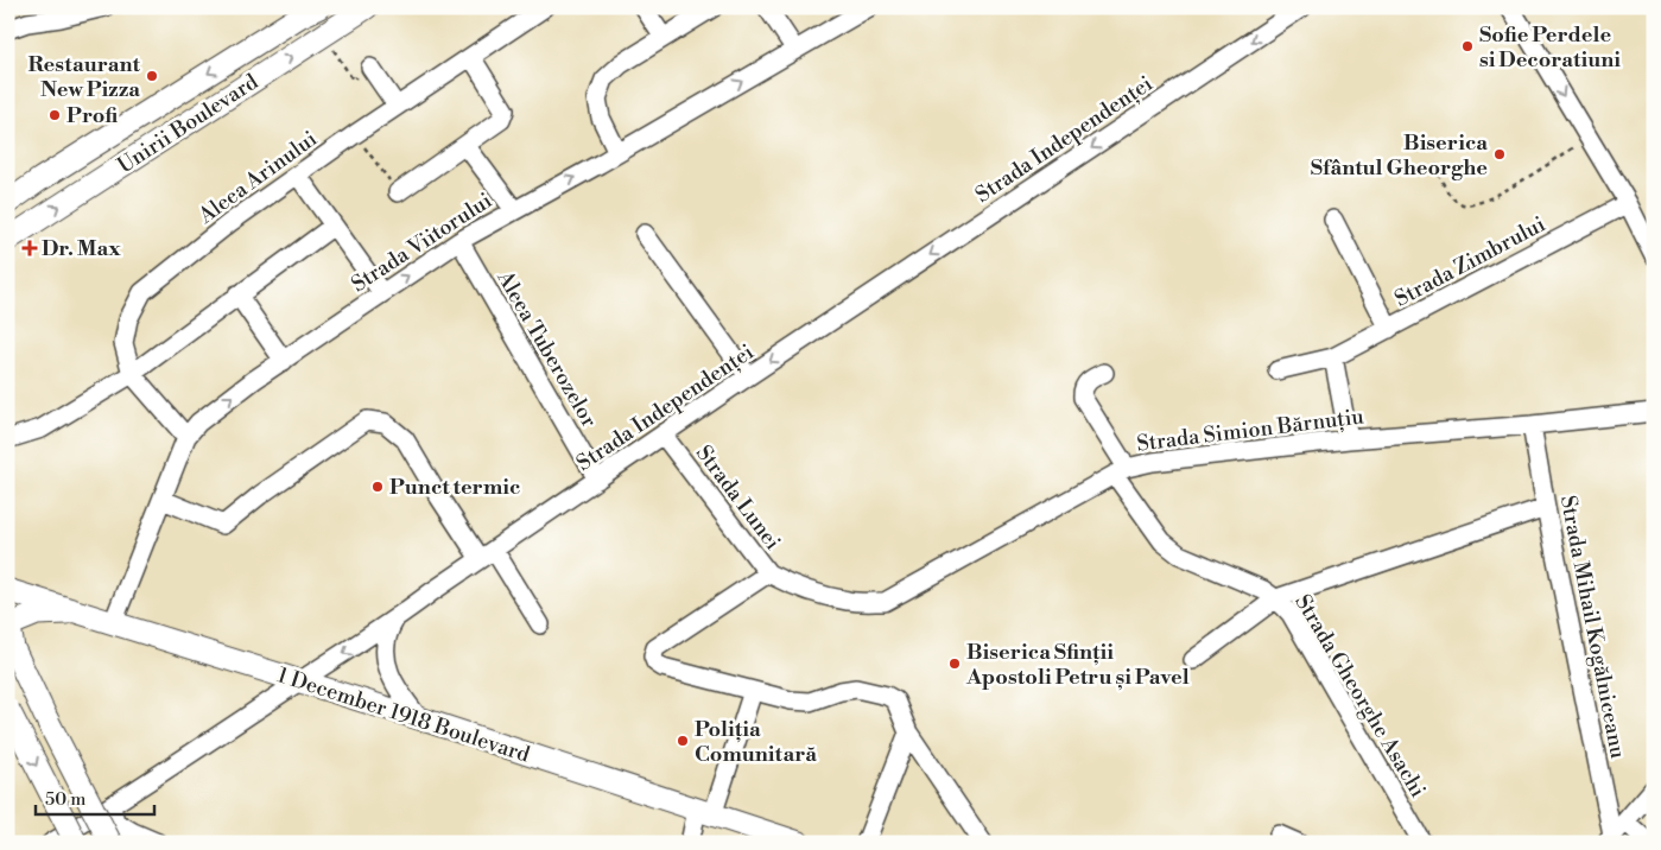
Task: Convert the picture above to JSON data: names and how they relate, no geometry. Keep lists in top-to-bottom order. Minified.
{"streets":{"main road":["Unirii Boulevard","1 December 1918 Boulevard"],"street":["Strada Independenței","Aleea Arinului","Strada Viitorului","Strada Zimbrului","Aleea Tuberozelor","Strada Simion Bărnuțiu","Strada Lunei","Strada Mihail Kogălniceanu","Strada Gheorghe Asachi"]},"crossings":[["Strada Independenței","Aleea Tuberozelor"],["Strada Independenței","Strada Lunei"],["Strada Independenței","1 December 1918 Boulevard"],["Aleea Arinului","Strada Viitorului"],["Strada Viitorului","Aleea Tuberozelor"],["Strada Viitorului","1 December 1918 Boulevard"],["Strada Simion Bărnuțiu","Strada Lunei"],["Strada Simion Bărnuțiu","Strada Mihail Kogălniceanu"],["Strada Simion Bărnuțiu","Strada Gheorghe Asachi"]],"one_way":["Strada Independenței"],"places":{"other":["Sofie Perdele si Decoratiuni","Restaurant New Pizza","Profi","Biserica Sfântul Gheorghe","Punct termic","Biserica Sfinții Apostoli Petru și Pavel","Poliția Comunitară"],"health":["Dr. Max"]},"scale_bar":"50 m"}
